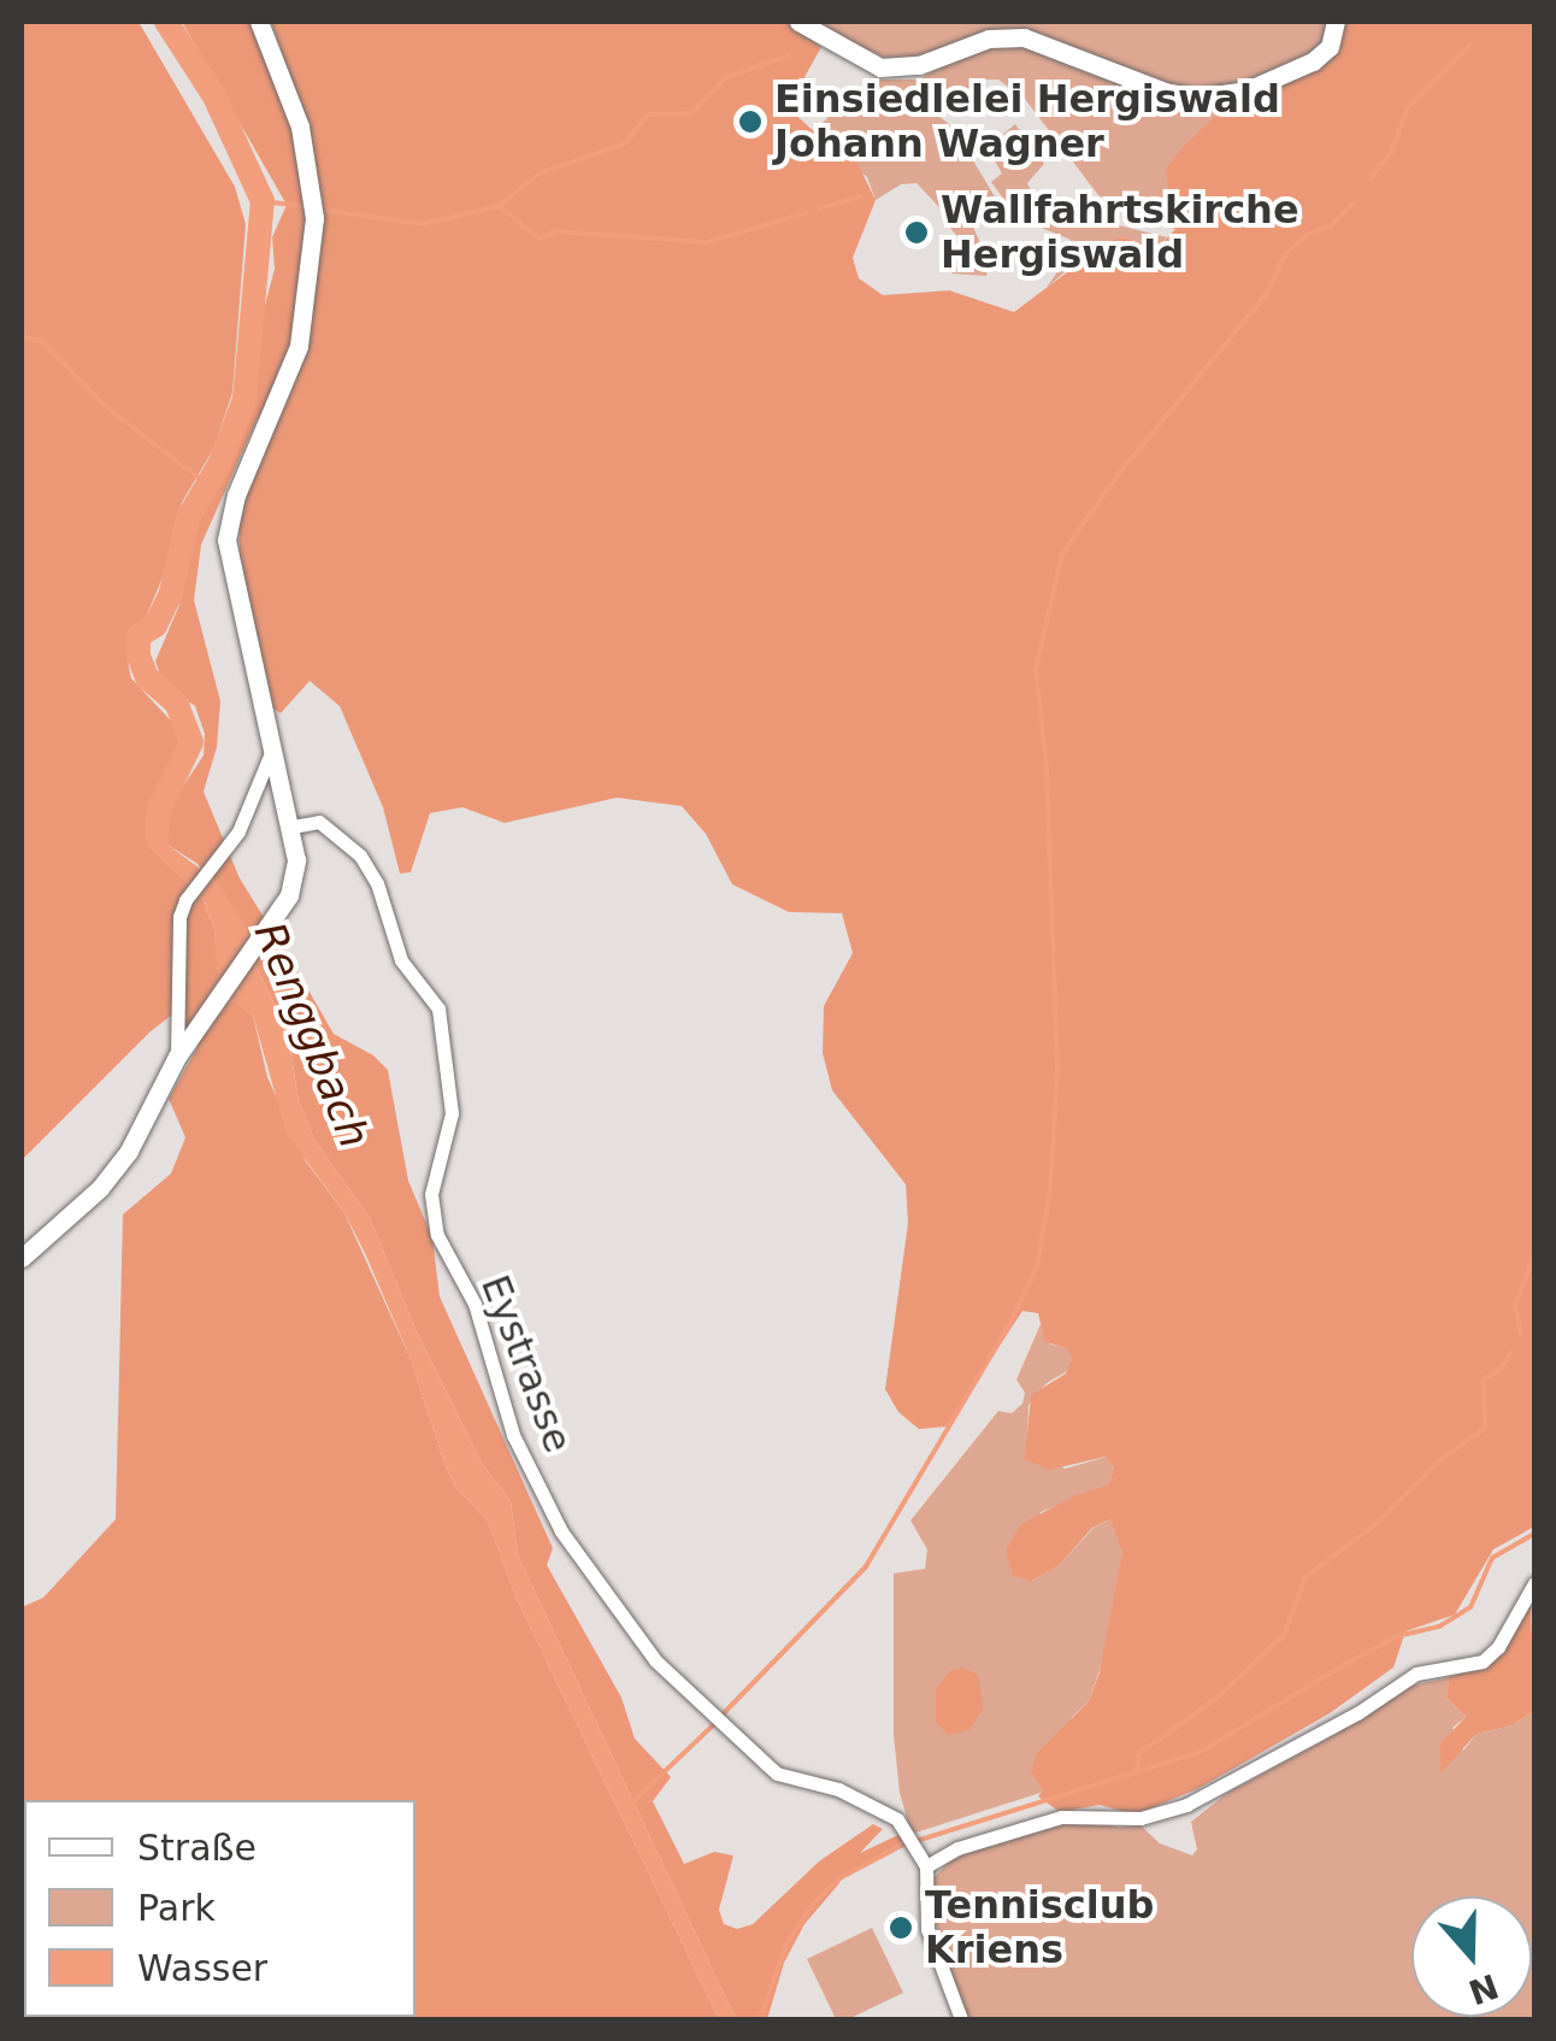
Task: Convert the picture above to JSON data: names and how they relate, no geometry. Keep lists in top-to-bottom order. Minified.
{"streets":{"street":["Eystrasse"]},"water":["Renggbach"],"places":["Einsiedlelei Hergiswald Johann Wagner","Wallfahrtskirche Hergiswald","Tennisclub Kriens"],"legend":["Straße","Park","Wasser"],"north":"bottom"}
